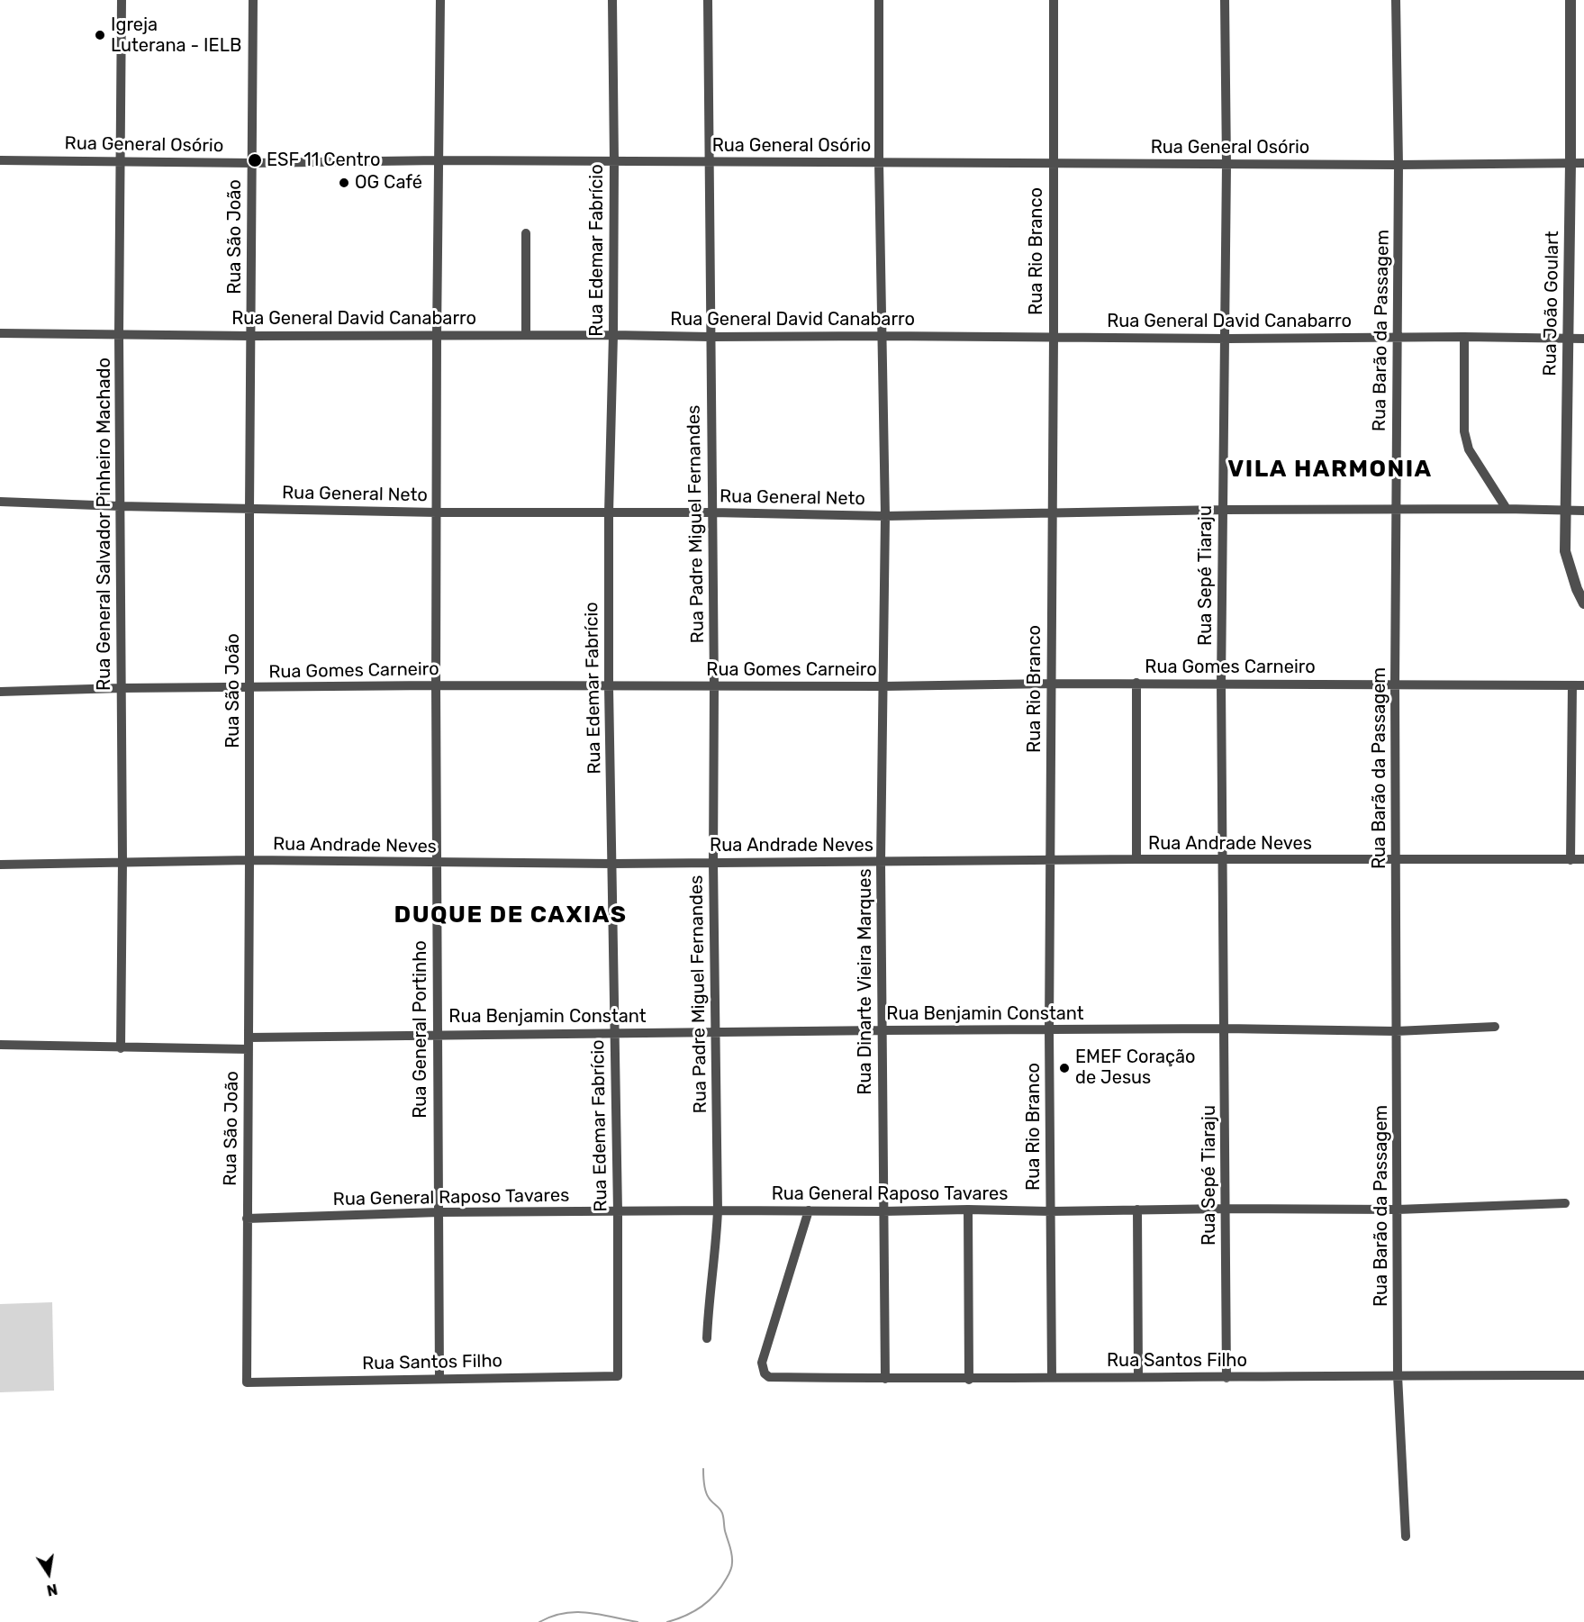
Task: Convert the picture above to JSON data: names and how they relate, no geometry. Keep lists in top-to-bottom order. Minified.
{"streets":{"street":["Rua General Osório","Rua São João","Rua Edemar Fabrício","Rua Rio Branco","Rua João Goulart","Rua General David Canabarro","Rua Barão da Passagem","Rua General Neto","Rua General Salvador Pinheiro Machado","Rua Padre Miguel Fernandes","Rua Sepé Tiaraju","Rua Gomes Carneiro","Rua Andrade Neves","Rua Dinarte Vieira Marques","Rua Benjamin Constant","Rua General Portinho","Rua General Raposo Tavares","Rua Santos Filho"]},"crossings":[["Rua General Osório","Rua São João"],["Rua General Osório","Rua Edemar Fabrício"],["Rua General Osório","Rua Rio Branco"],["Rua General Osório","Rua João Goulart"],["Rua General Osório","Rua Barão da Passagem"],["Rua General Osório","Rua General Salvador Pinheiro Machado"],["Rua General Osório","Rua Padre Miguel Fernandes"],["Rua General Osório","Rua Sepé Tiaraju"],["Rua General Osório","Rua Dinarte Vieira Marques"],["Rua General Osório","Rua General Portinho"],["Rua São João","Rua General David Canabarro"],["Rua São João","Rua General Neto"],["Rua São João","Rua Gomes Carneiro"],["Rua São João","Rua Andrade Neves"],["Rua São João","Rua Benjamin Constant"],["Rua São João","Rua General Raposo Tavares"],["Rua São João","Rua Santos Filho"],["Rua Edemar Fabrício","Rua General David Canabarro"],["Rua Edemar Fabrício","Rua General Neto"],["Rua Edemar Fabrício","Rua Gomes Carneiro"],["Rua Edemar Fabrício","Rua Andrade Neves"],["Rua Edemar Fabrício","Rua Benjamin Constant"],["Rua Edemar Fabrício","Rua General Raposo Tavares"],["Rua Edemar Fabrício","Rua Santos Filho"],["Rua Rio Branco","Rua General David Canabarro"],["Rua Rio Branco","Rua General Neto"],["Rua Rio Branco","Rua Gomes Carneiro"],["Rua Rio Branco","Rua Andrade Neves"],["Rua Rio Branco","Rua Benjamin Constant"],["Rua Rio Branco","Rua General Raposo Tavares"],["Rua Rio Branco","Rua Santos Filho"],["Rua João Goulart","Rua General David Canabarro"],["Rua João Goulart","Rua General Neto"],["Rua General David Canabarro","Rua Barão da Passagem"],["Rua General David Canabarro","Rua General Salvador Pinheiro Machado"],["Rua General David Canabarro","Rua Padre Miguel Fernandes"],["Rua General David Canabarro","Rua Sepé Tiaraju"],["Rua General David Canabarro","Rua Dinarte Vieira Marques"],["Rua General David Canabarro","Rua General Portinho"],["Rua Barão da Passagem","Rua General Neto"],["Rua Barão da Passagem","Rua Gomes Carneiro"],["Rua Barão da Passagem","Rua Andrade Neves"],["Rua Barão da Passagem","Rua Benjamin Constant"],["Rua Barão da Passagem","Rua General Raposo Tavares"],["Rua Barão da Passagem","Rua Santos Filho"],["Rua General Neto","Rua General Salvador Pinheiro Machado"],["Rua General Neto","Rua Padre Miguel Fernandes"],["Rua General Neto","Rua Sepé Tiaraju"],["Rua General Neto","Rua Dinarte Vieira Marques"],["Rua General Neto","Rua General Portinho"],["Rua General Salvador Pinheiro Machado","Rua Gomes Carneiro"],["Rua General Salvador Pinheiro Machado","Rua Andrade Neves"],["Rua Padre Miguel Fernandes","Rua Gomes Carneiro"],["Rua Padre Miguel Fernandes","Rua Andrade Neves"],["Rua Padre Miguel Fernandes","Rua Benjamin Constant"],["Rua Padre Miguel Fernandes","Rua General Raposo Tavares"],["Rua Sepé Tiaraju","Rua Gomes Carneiro"],["Rua Sepé Tiaraju","Rua Andrade Neves"],["Rua Sepé Tiaraju","Rua Benjamin Constant"],["Rua Sepé Tiaraju","Rua General Raposo Tavares"],["Rua Sepé Tiaraju","Rua Santos Filho"],["Rua Gomes Carneiro","Rua Dinarte Vieira Marques"],["Rua Gomes Carneiro","Rua General Portinho"],["Rua Andrade Neves","Rua Dinarte Vieira Marques"],["Rua Andrade Neves","Rua General Portinho"],["Rua Dinarte Vieira Marques","Rua Benjamin Constant"],["Rua Dinarte Vieira Marques","Rua General Raposo Tavares"],["Rua Dinarte Vieira Marques","Rua Santos Filho"],["Rua Benjamin Constant","Rua General Portinho"],["Rua General Portinho","Rua General Raposo Tavares"],["Rua General Portinho","Rua Santos Filho"],["Rua General Raposo Tavares","Rua Santos Filho"]],"districts":["VILA HARMONIA","DUQUE DE CAXIAS"],"places":["Igreja Luterana - IELB","ESF 11 Centro","OG Café","EMEF Coração de Jesus"],"north":"bottom"}
